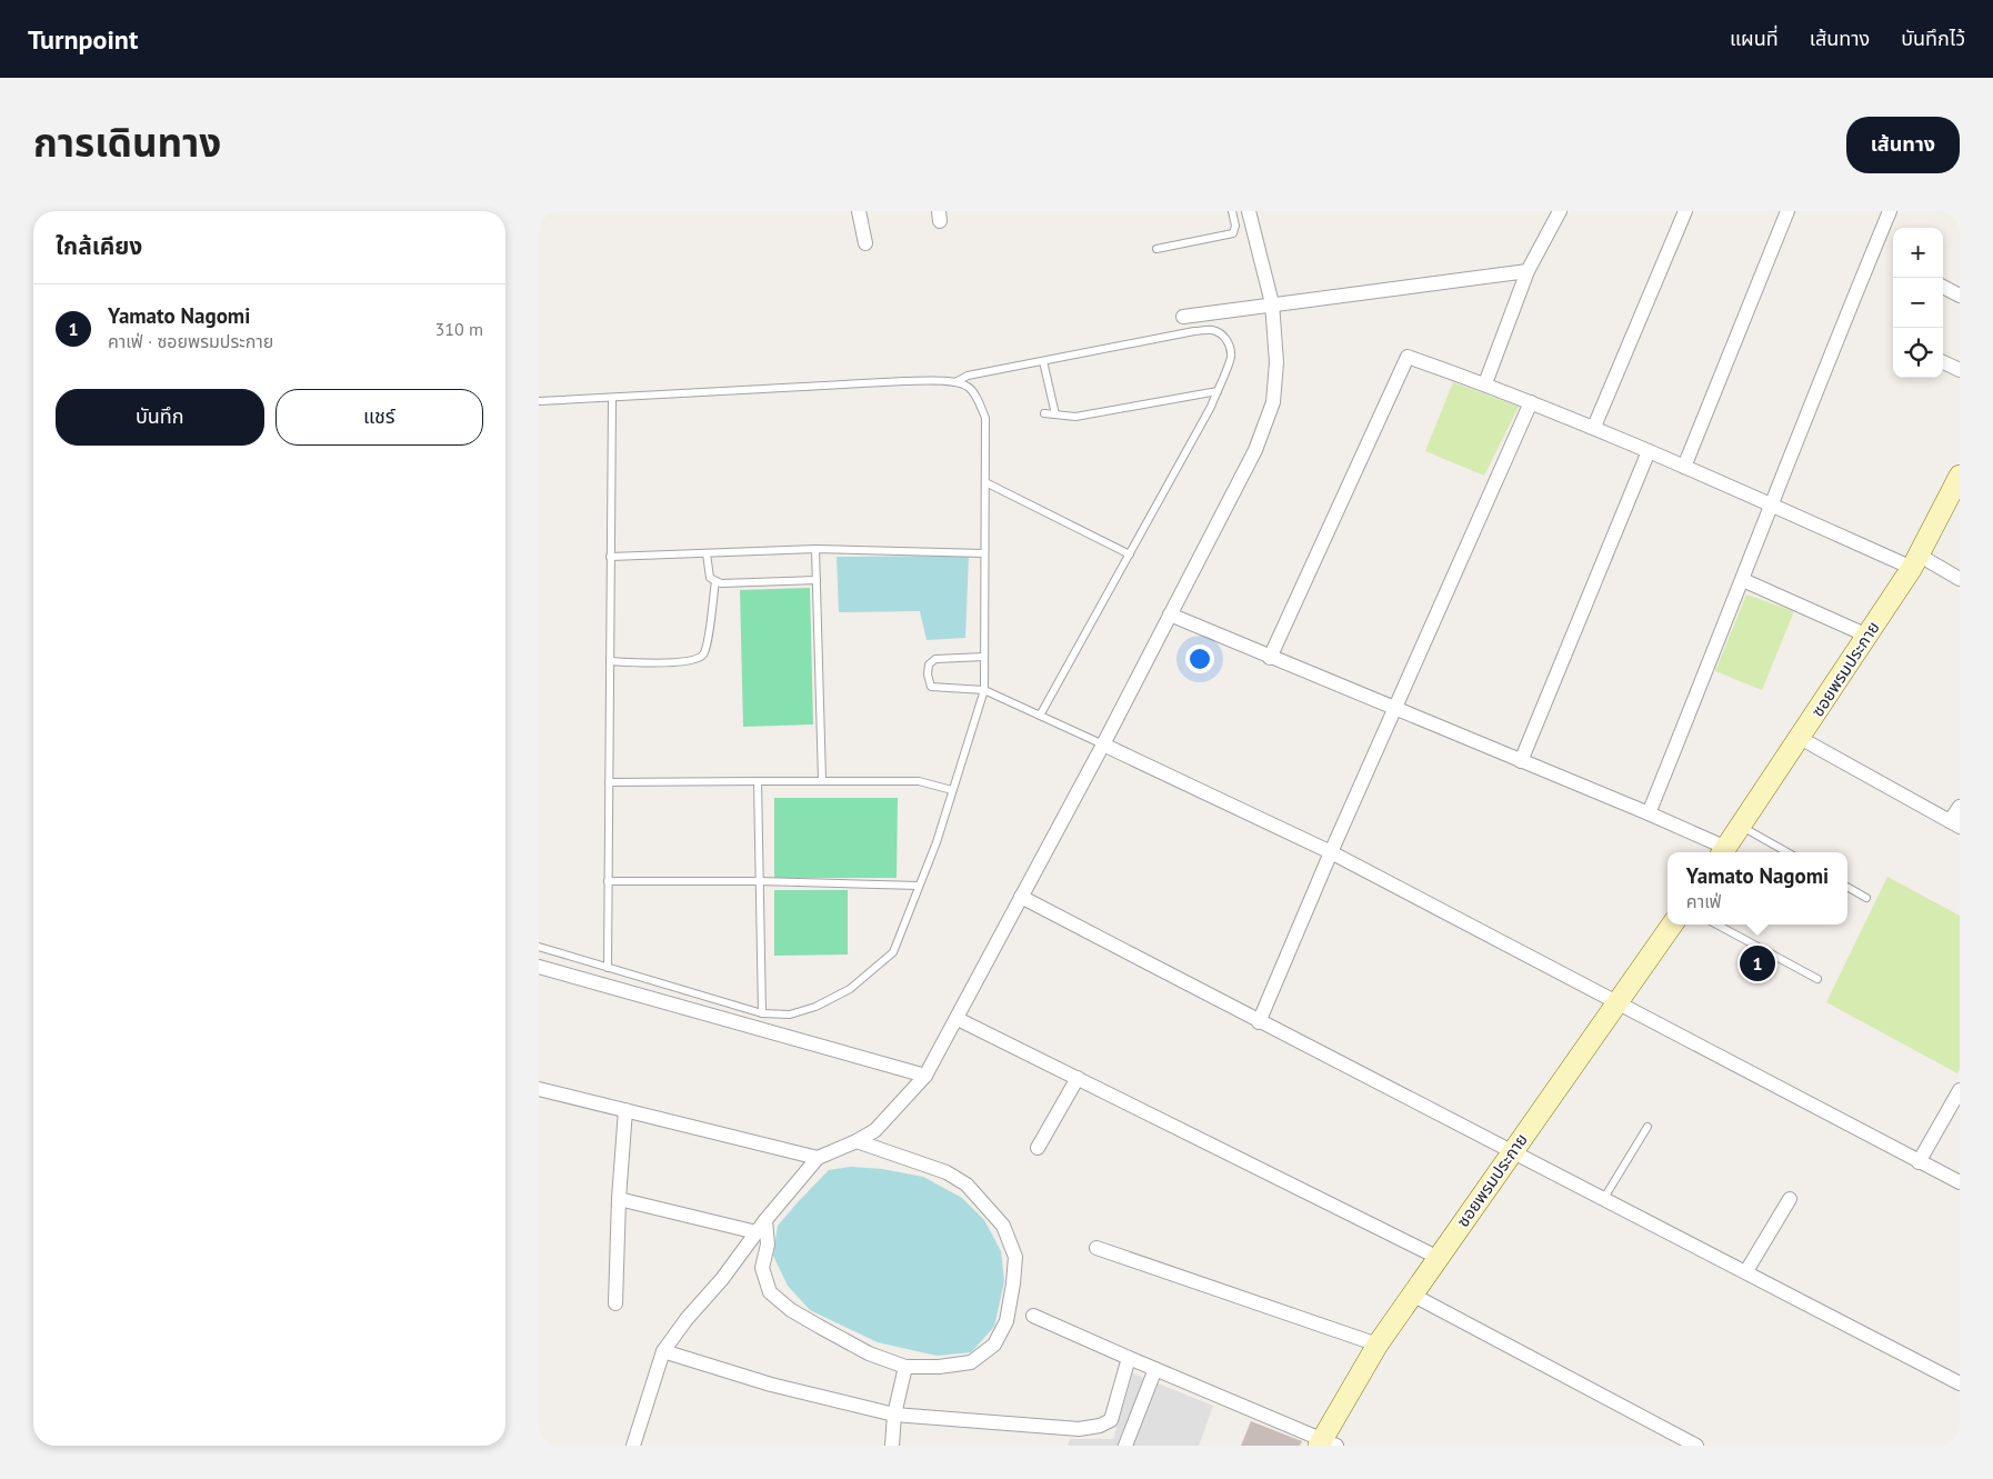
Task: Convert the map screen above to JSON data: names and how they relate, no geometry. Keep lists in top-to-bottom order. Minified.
{"streets":{"street":["ซอยพรมประกาย"]},"page":{"header":"Turnpoint","nav":["แผนที่","เส้นทาง","บันทึกไว้"],"title":"การเดินทาง","buttons":["เส้นทาง",["บันทึก","แชร์"]],"heading":"ใกล้เคียง","map_buttons":["+","−"],"list":[{"mark":"1","name":"Yamato Nagomi","note":"คาเฟ่ · ซอยพรมประกาย","value":"310 m"}],"popup":["Yamato Nagomi","คาเฟ่"],"pins":"1"}}
